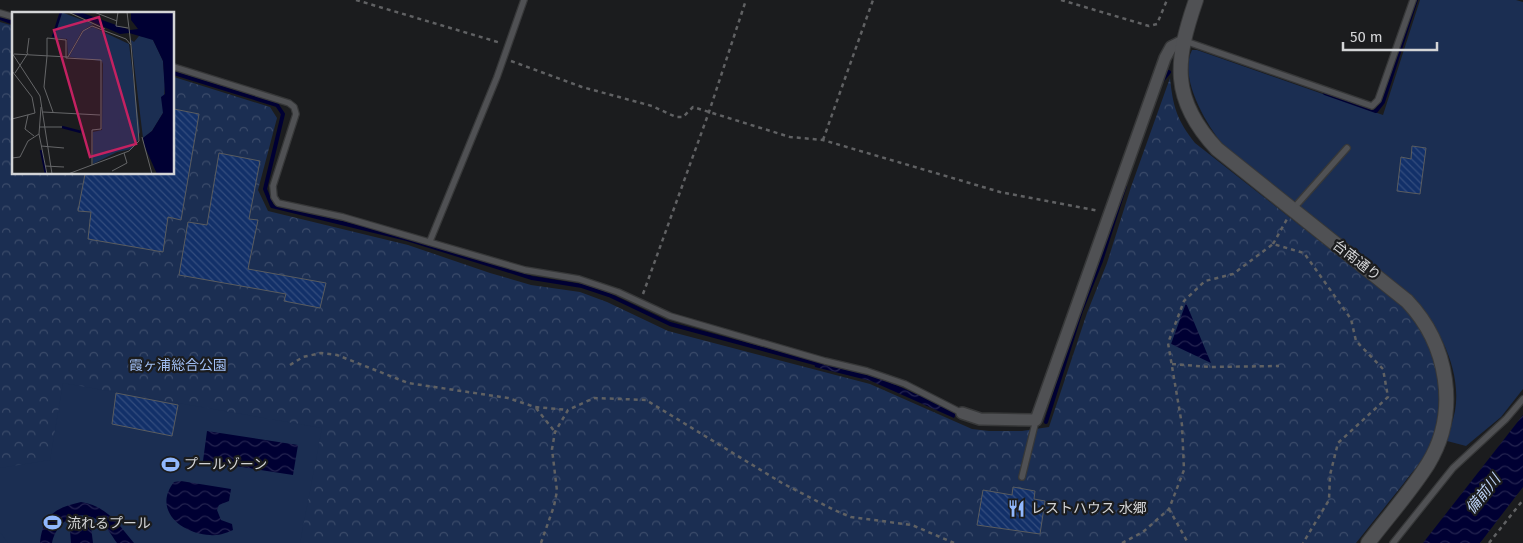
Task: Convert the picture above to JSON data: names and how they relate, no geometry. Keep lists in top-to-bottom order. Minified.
{"streets":{"street":["台南通り"]},"water":["備前川"],"parks":["霞ヶ浦総合公園"],"places":{"sports":["プールゾーン","流れるプール"],"restaurant":["レストハウス 水郷"]},"scale_bar":"50 m"}
